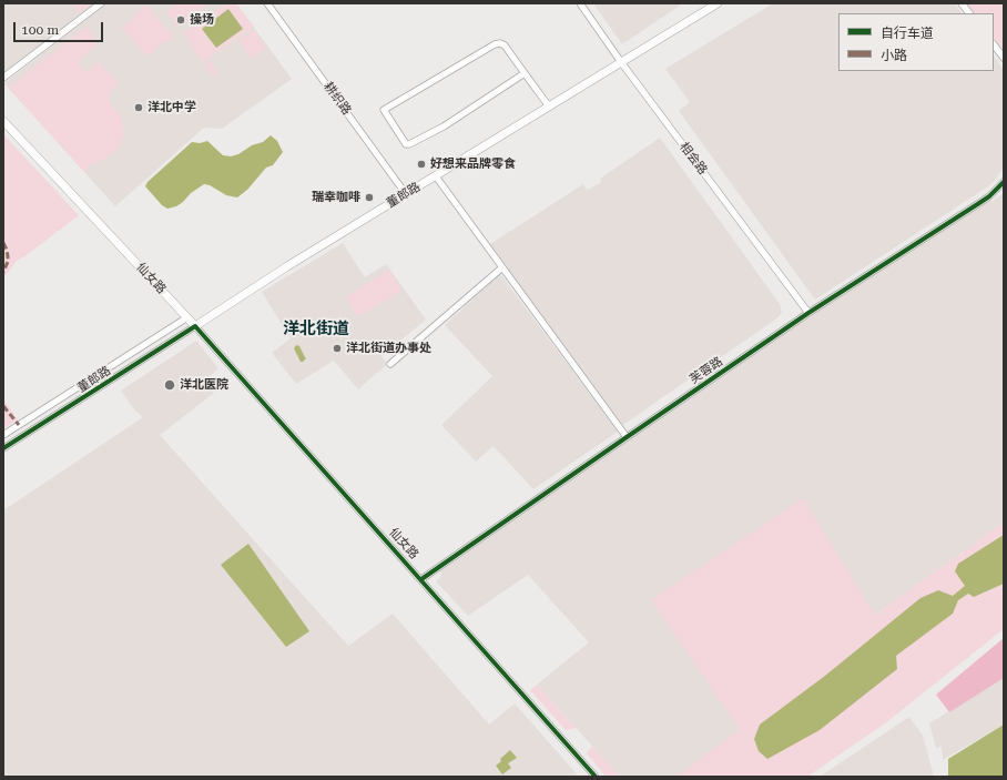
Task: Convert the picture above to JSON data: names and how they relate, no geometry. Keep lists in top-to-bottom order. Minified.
{"streets":{"main road":["董郎路","仙女路"],"street":["耕织路","相会路","芙蓉路"]},"crossings":[["耕织路","董郎路"],["相会路","董郎路"],["相会路","芙蓉路"],["董郎路","仙女路"],["仙女路","芙蓉路"]],"districts":["洋北街道"],"places":["操场","洋北中学","好想来品牌零食","瑞幸咖啡","洋北街道办事处","洋北医院"],"legend":["自行车道","小路"],"scale_bar":"100 m"}
